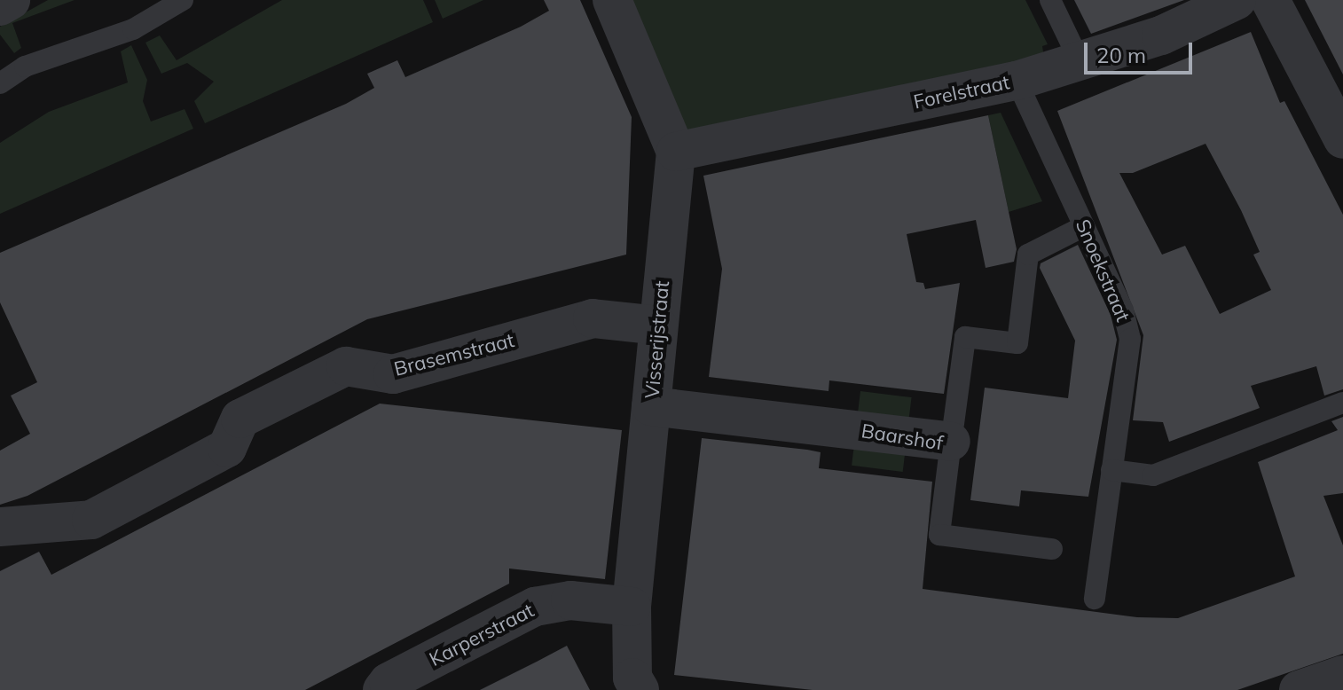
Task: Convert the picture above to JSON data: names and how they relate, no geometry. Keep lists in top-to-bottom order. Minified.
{"streets":{"street":["Forelstraat","Visserijstraat","Brasemstraat","Baarshof","Karperstraat"],"lane":["Snoekstraat"]},"crossings":[["Forelstraat","Snoekstraat"],["Forelstraat","Visserijstraat"],["Snoekstraat","Baarshof"],["Visserijstraat","Brasemstraat"],["Visserijstraat","Baarshof"],["Visserijstraat","Karperstraat"]],"scale_bar":"20 m"}
